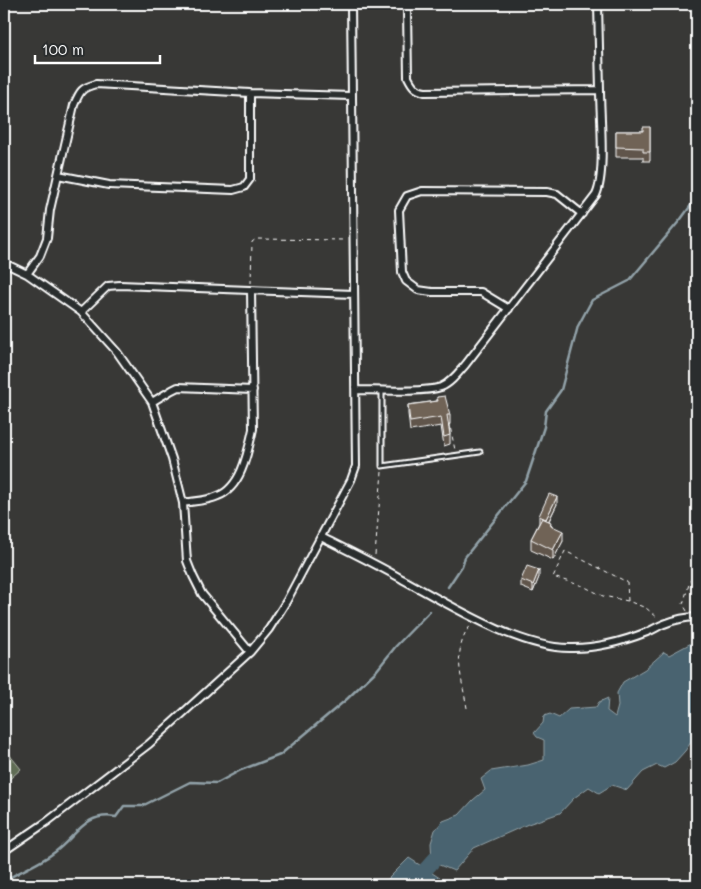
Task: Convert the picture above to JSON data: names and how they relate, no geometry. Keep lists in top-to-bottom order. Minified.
{"scale_bar":"100 m"}
